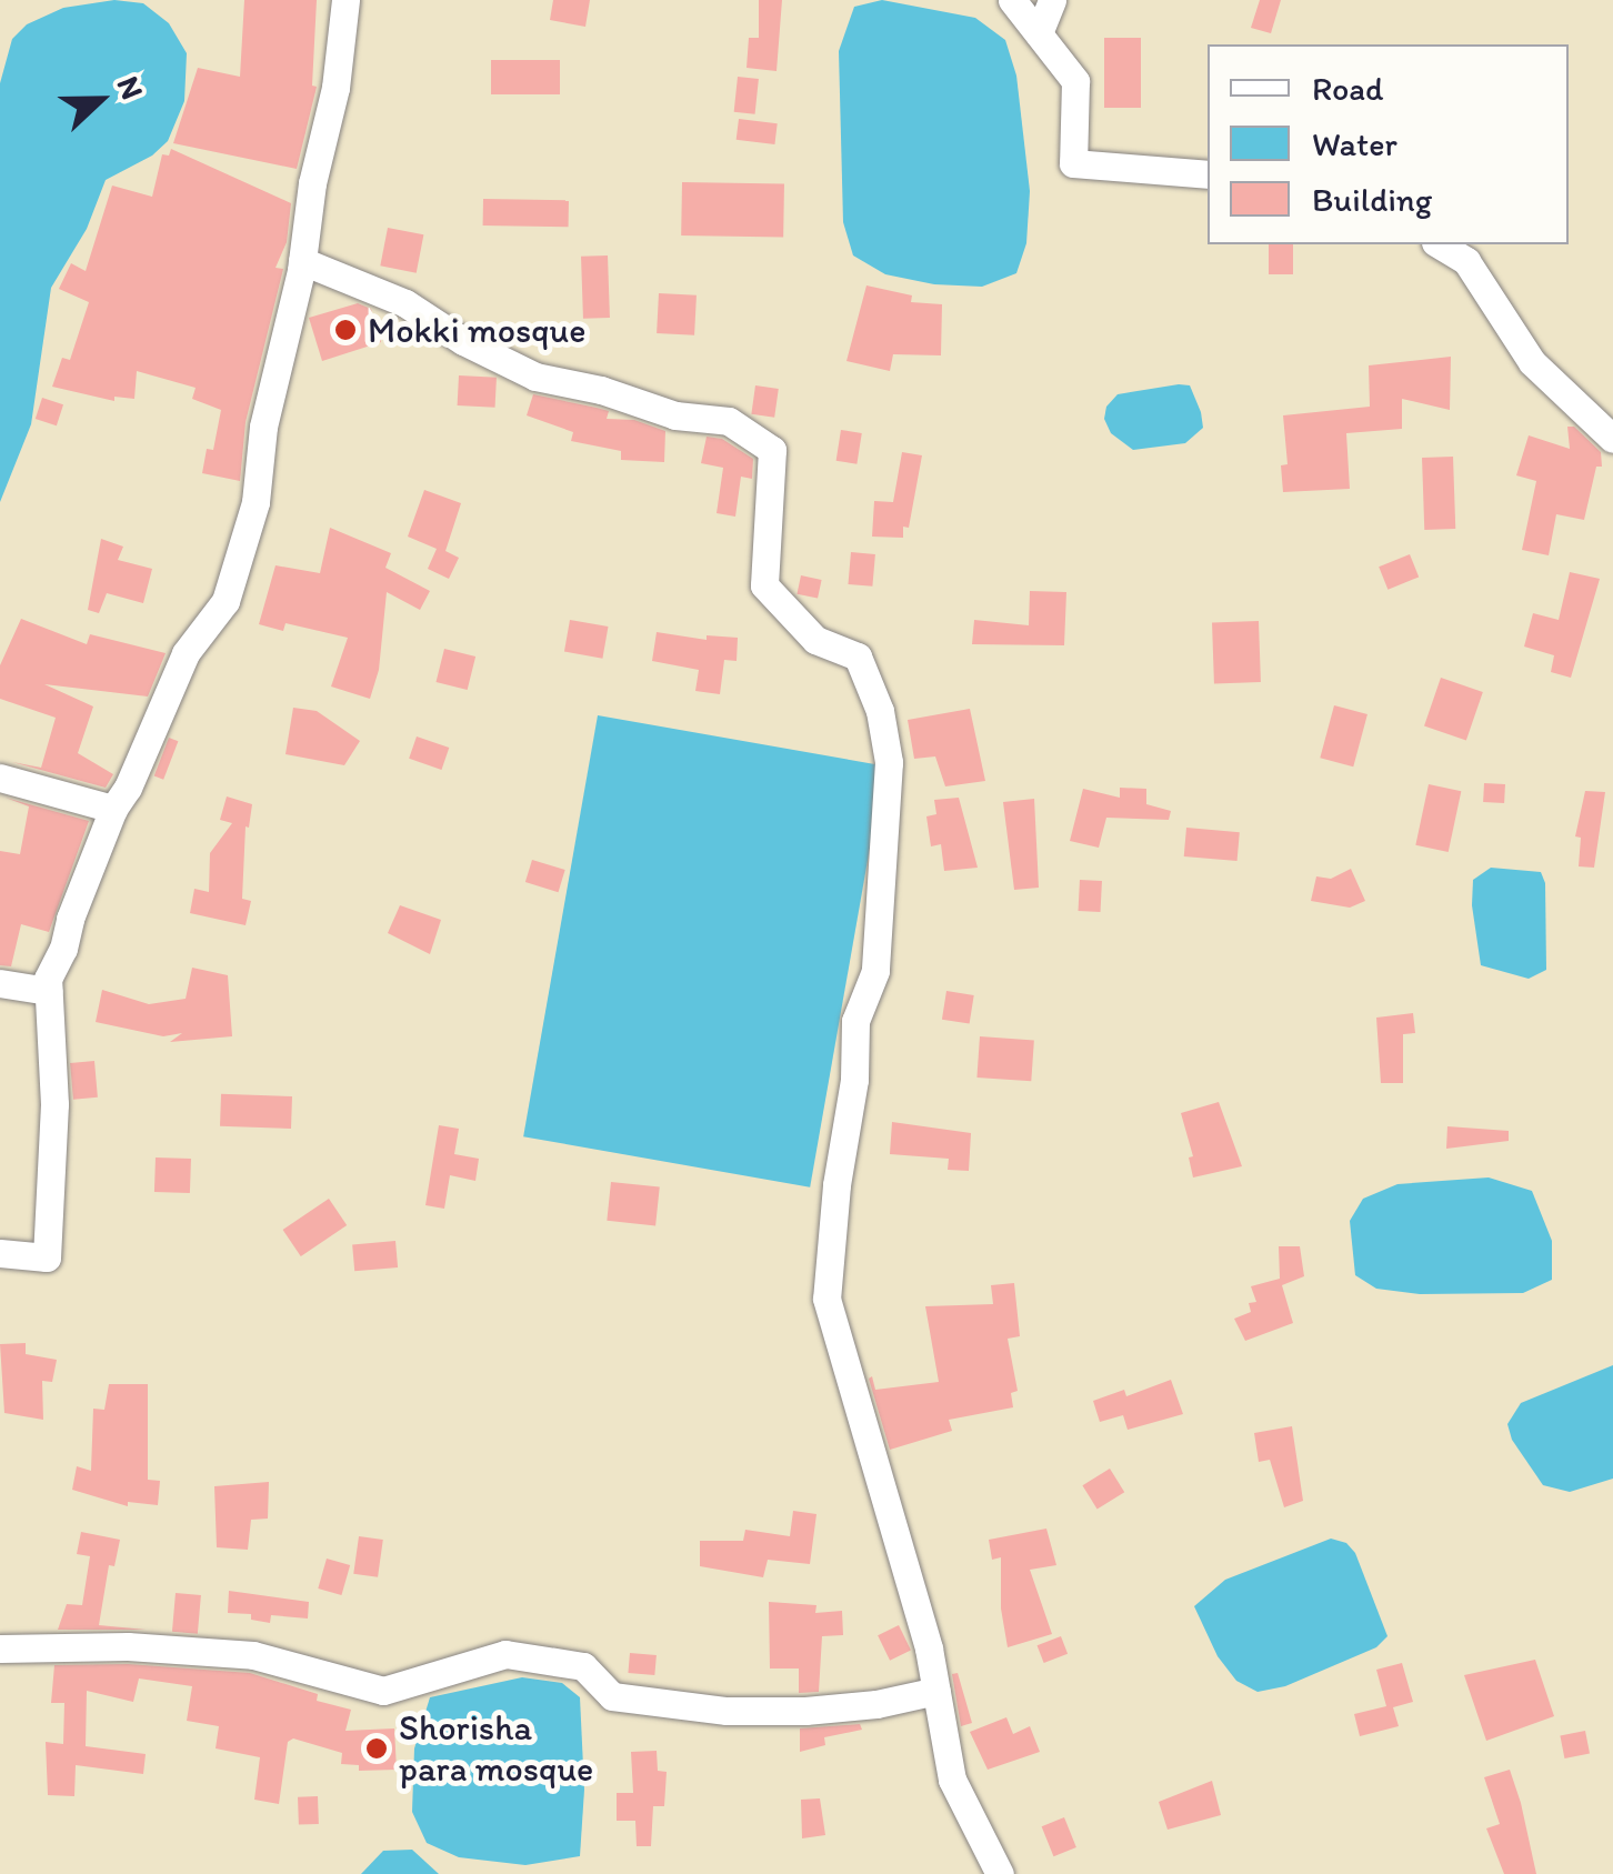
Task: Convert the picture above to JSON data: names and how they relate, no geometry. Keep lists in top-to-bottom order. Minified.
{"places":["Mokki mosque","Shorisha para mosque"],"legend":["Road","Water","Building"],"north":"right"}
